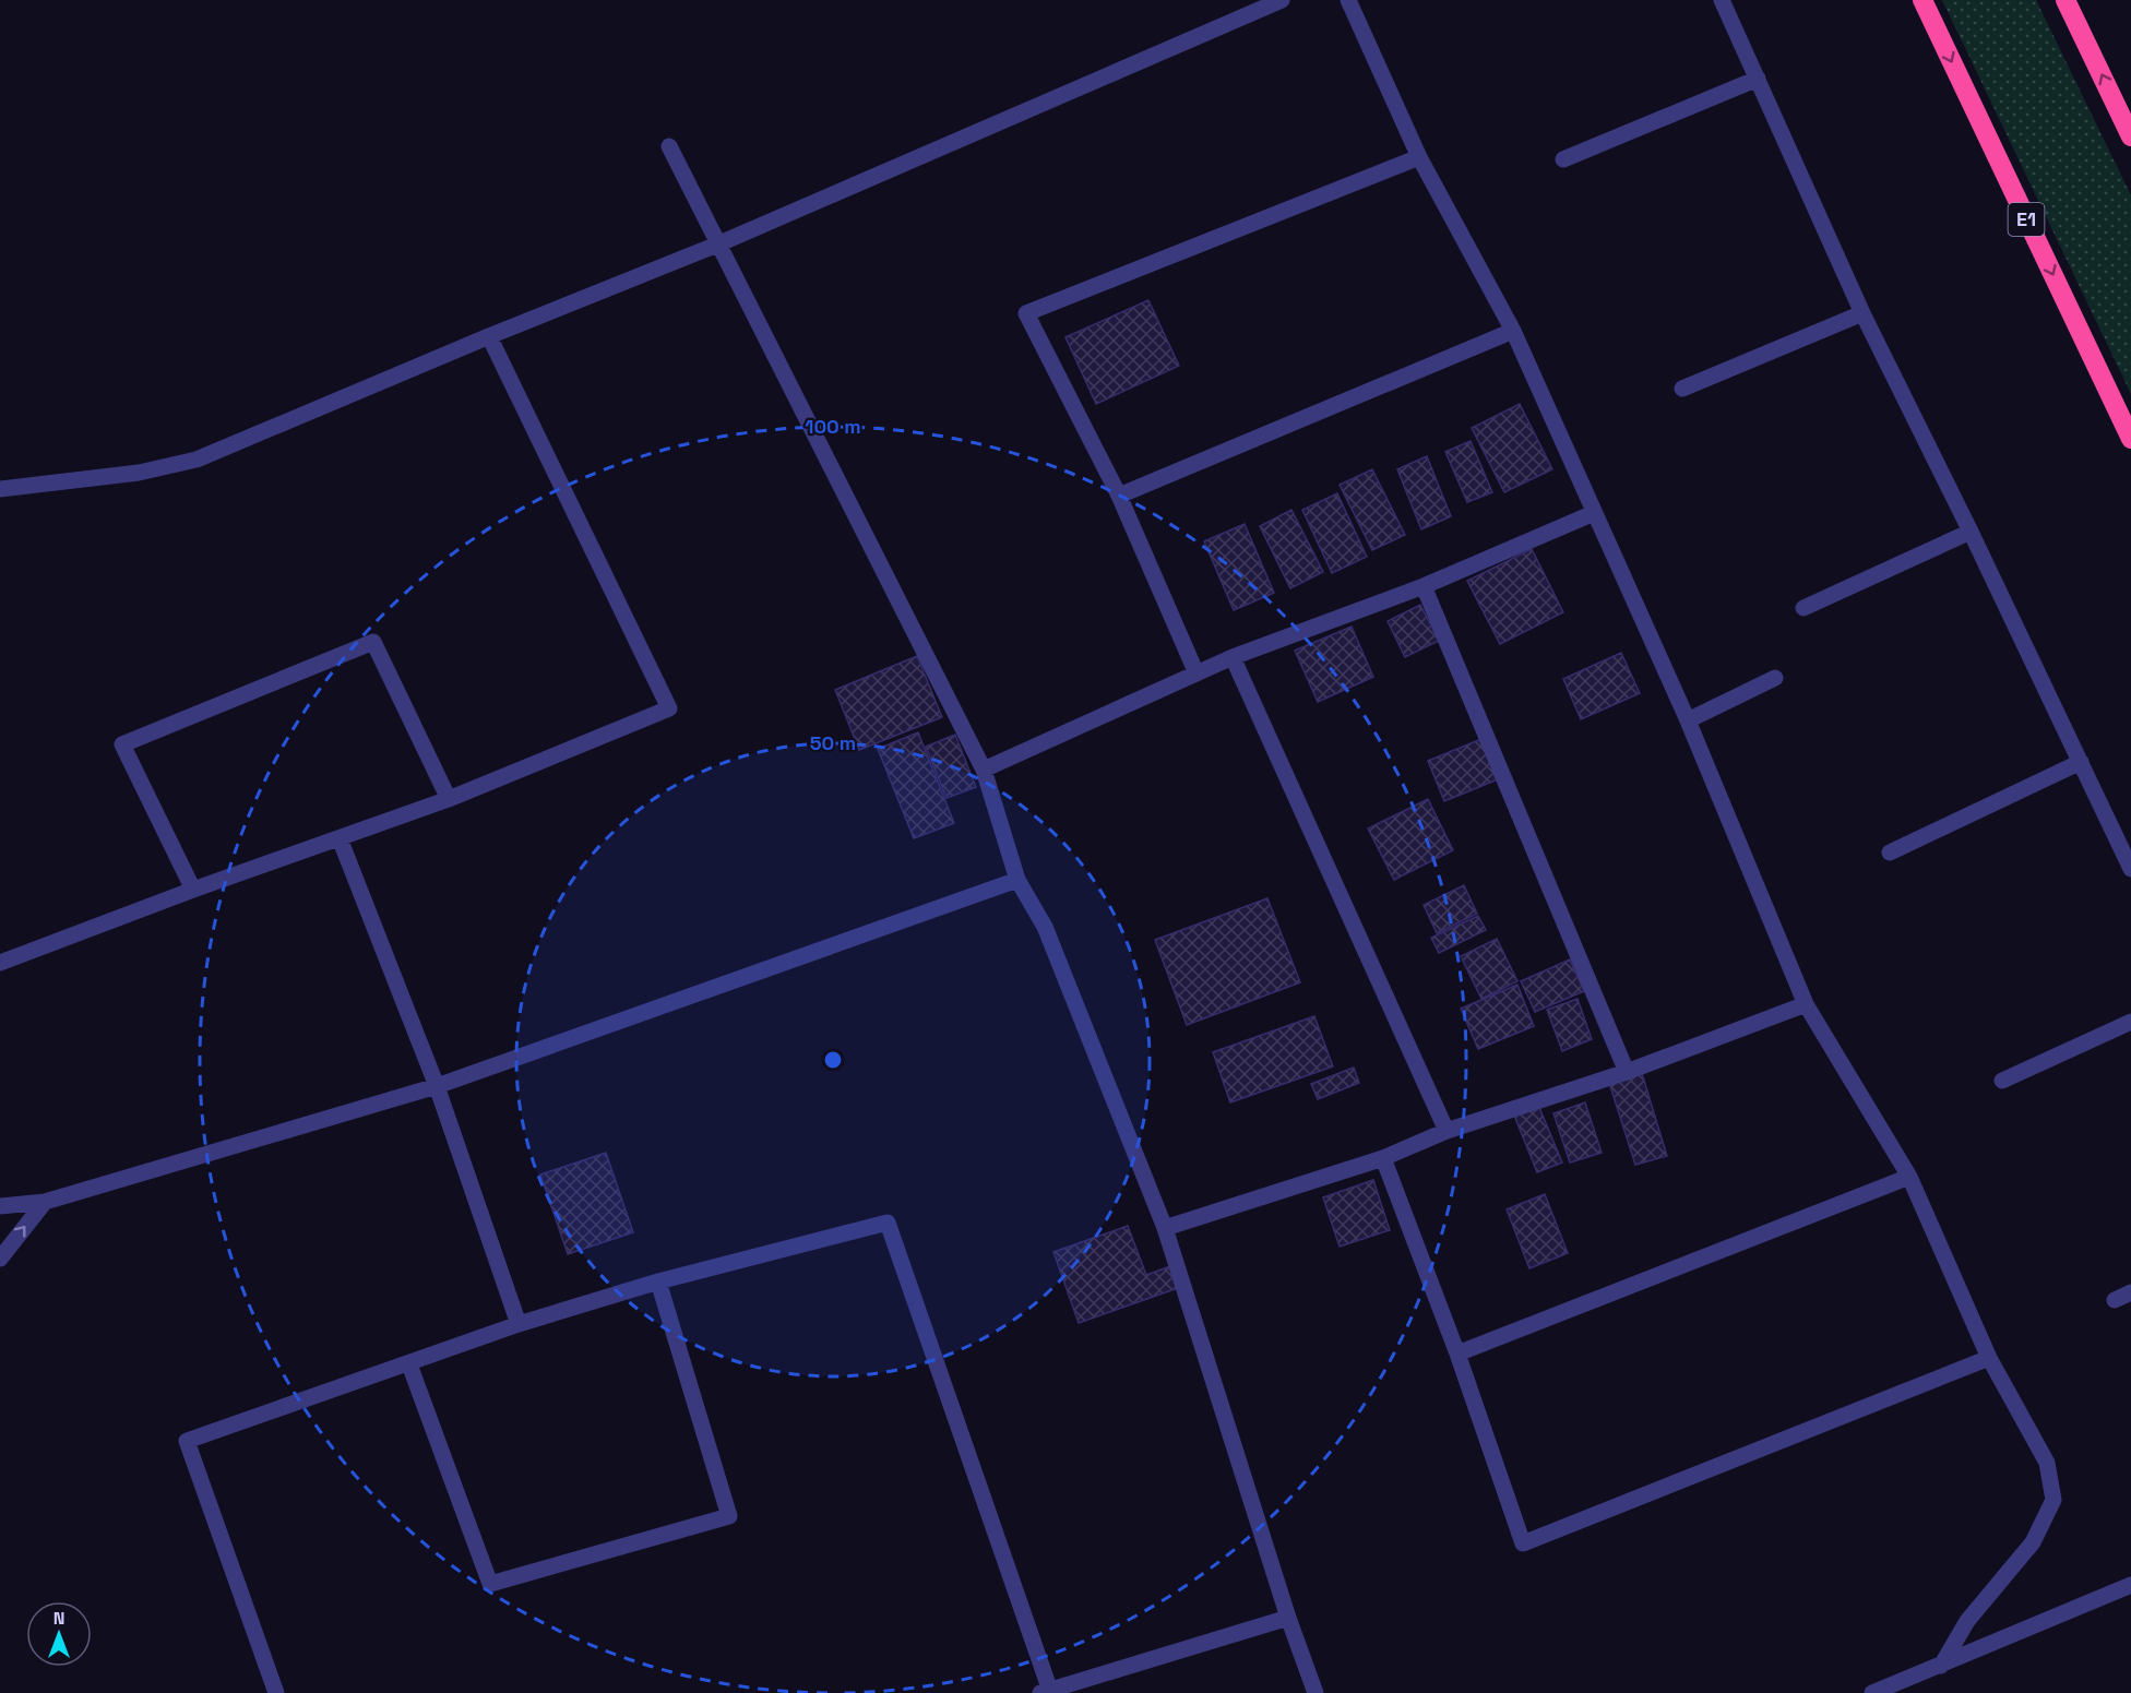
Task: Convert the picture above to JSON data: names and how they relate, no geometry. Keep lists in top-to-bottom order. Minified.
{"streets":{"highway":["E1"]},"north":"top","rings":["100 m","50 m"]}
